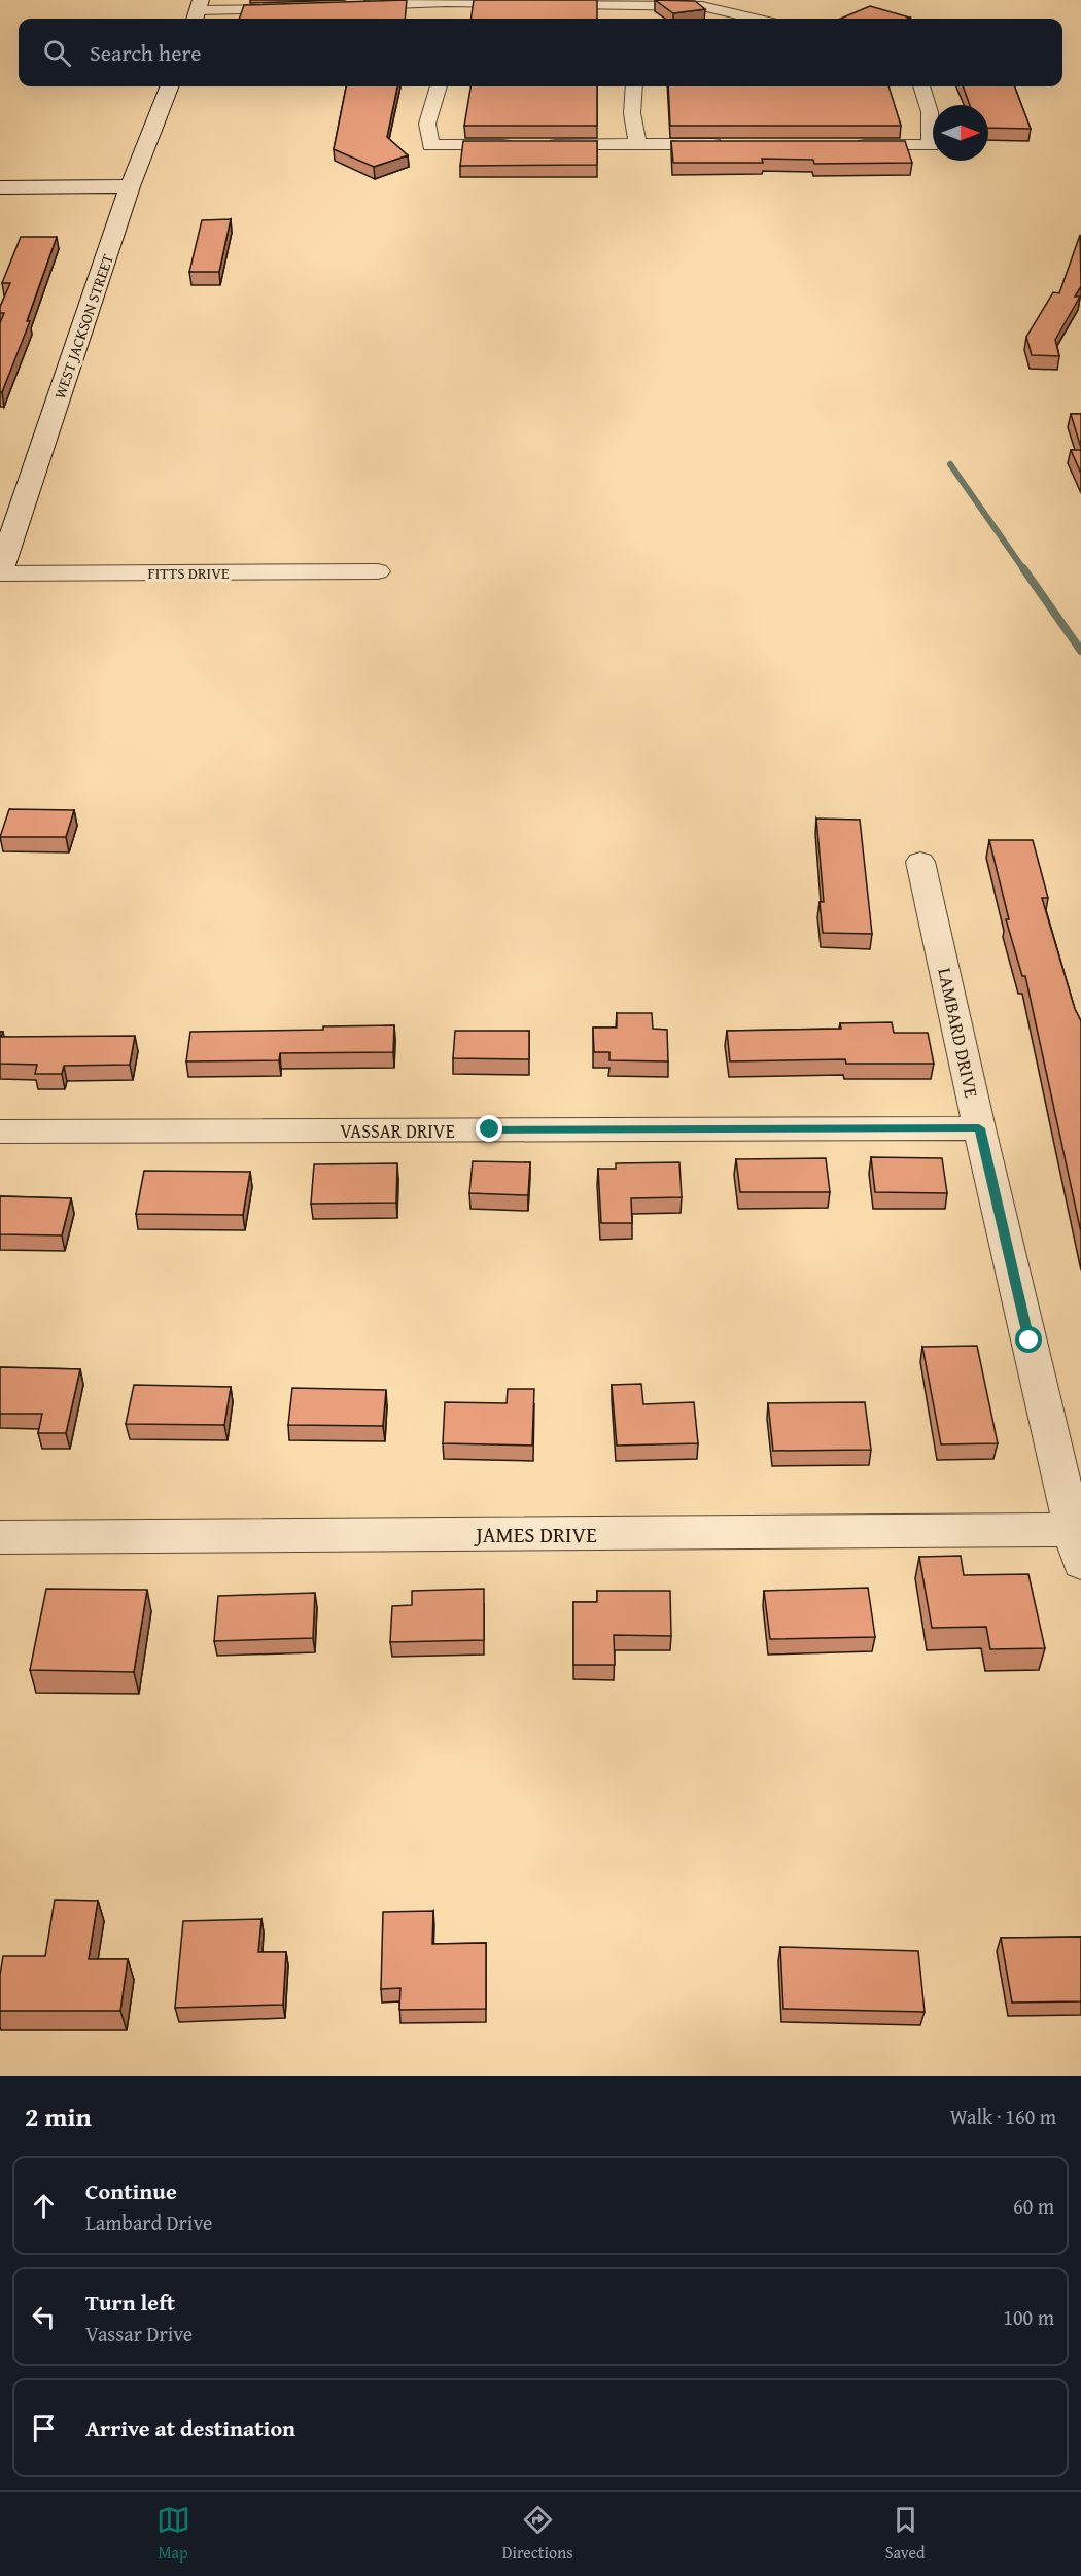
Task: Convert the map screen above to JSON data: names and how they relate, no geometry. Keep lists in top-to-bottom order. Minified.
{"streets":{"street":["WEST JACKSON STREET","FITTS DRIVE","LAMBARD DRIVE","VASSAR DRIVE","JAMES DRIVE"]},"crossings":[["WEST JACKSON STREET","FITTS DRIVE"],["LAMBARD DRIVE","VASSAR DRIVE"],["LAMBARD DRIVE","JAMES DRIVE"]],"north":"right","page":{"search":"Search here","heading":["2 min","Walk · 160 m"],"list":[["Continue","Lambard Drive","60 m"],["Turn left","Vassar Drive","100 m"],"Arrive at destination"],"nav":["Map","Directions","Saved"]}}
